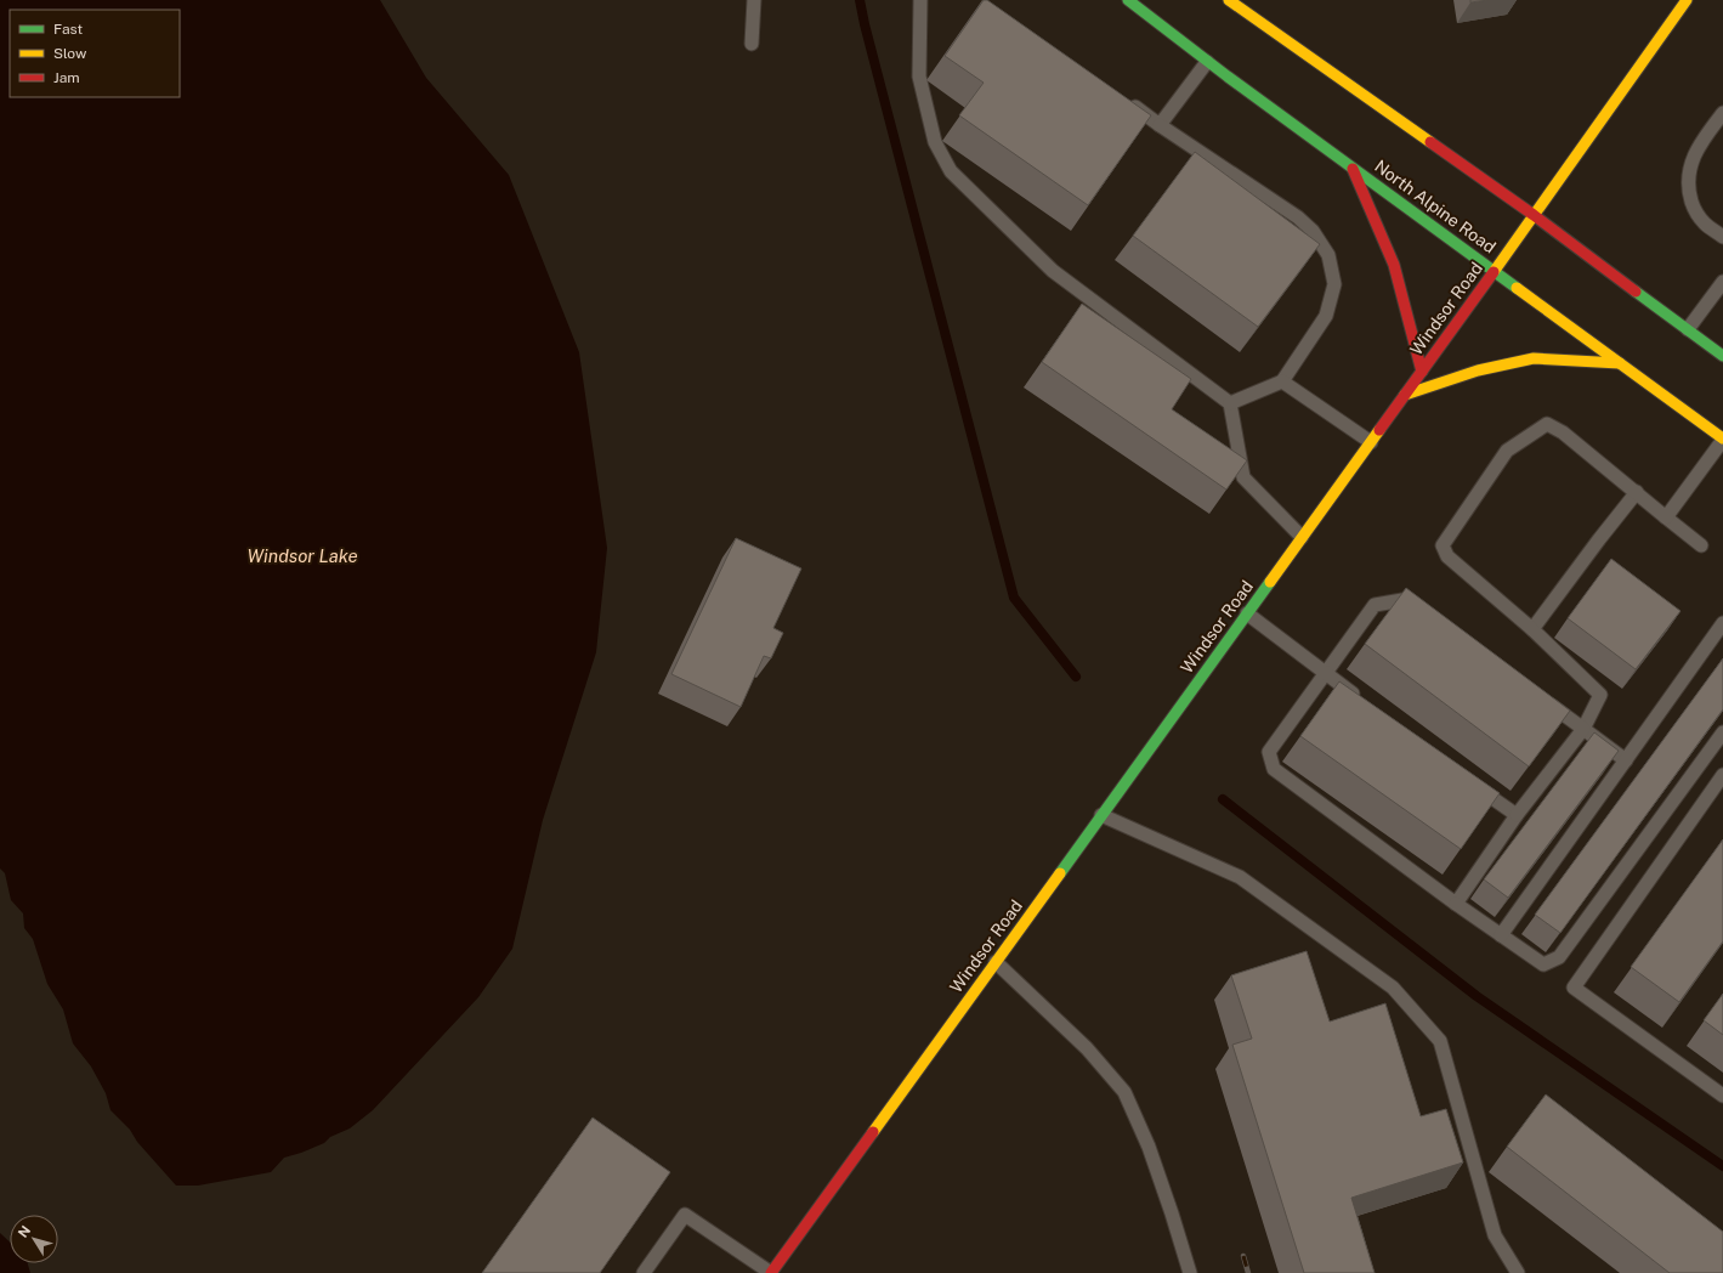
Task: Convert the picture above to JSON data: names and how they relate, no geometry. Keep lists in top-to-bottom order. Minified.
{"streets":{"main road":["North Alpine Road","Windsor Road"]},"crossings":[["North Alpine Road","Windsor Road"]],"water":["Windsor Lake"],"legend":["Fast","Slow","Jam"],"north":"top left"}
